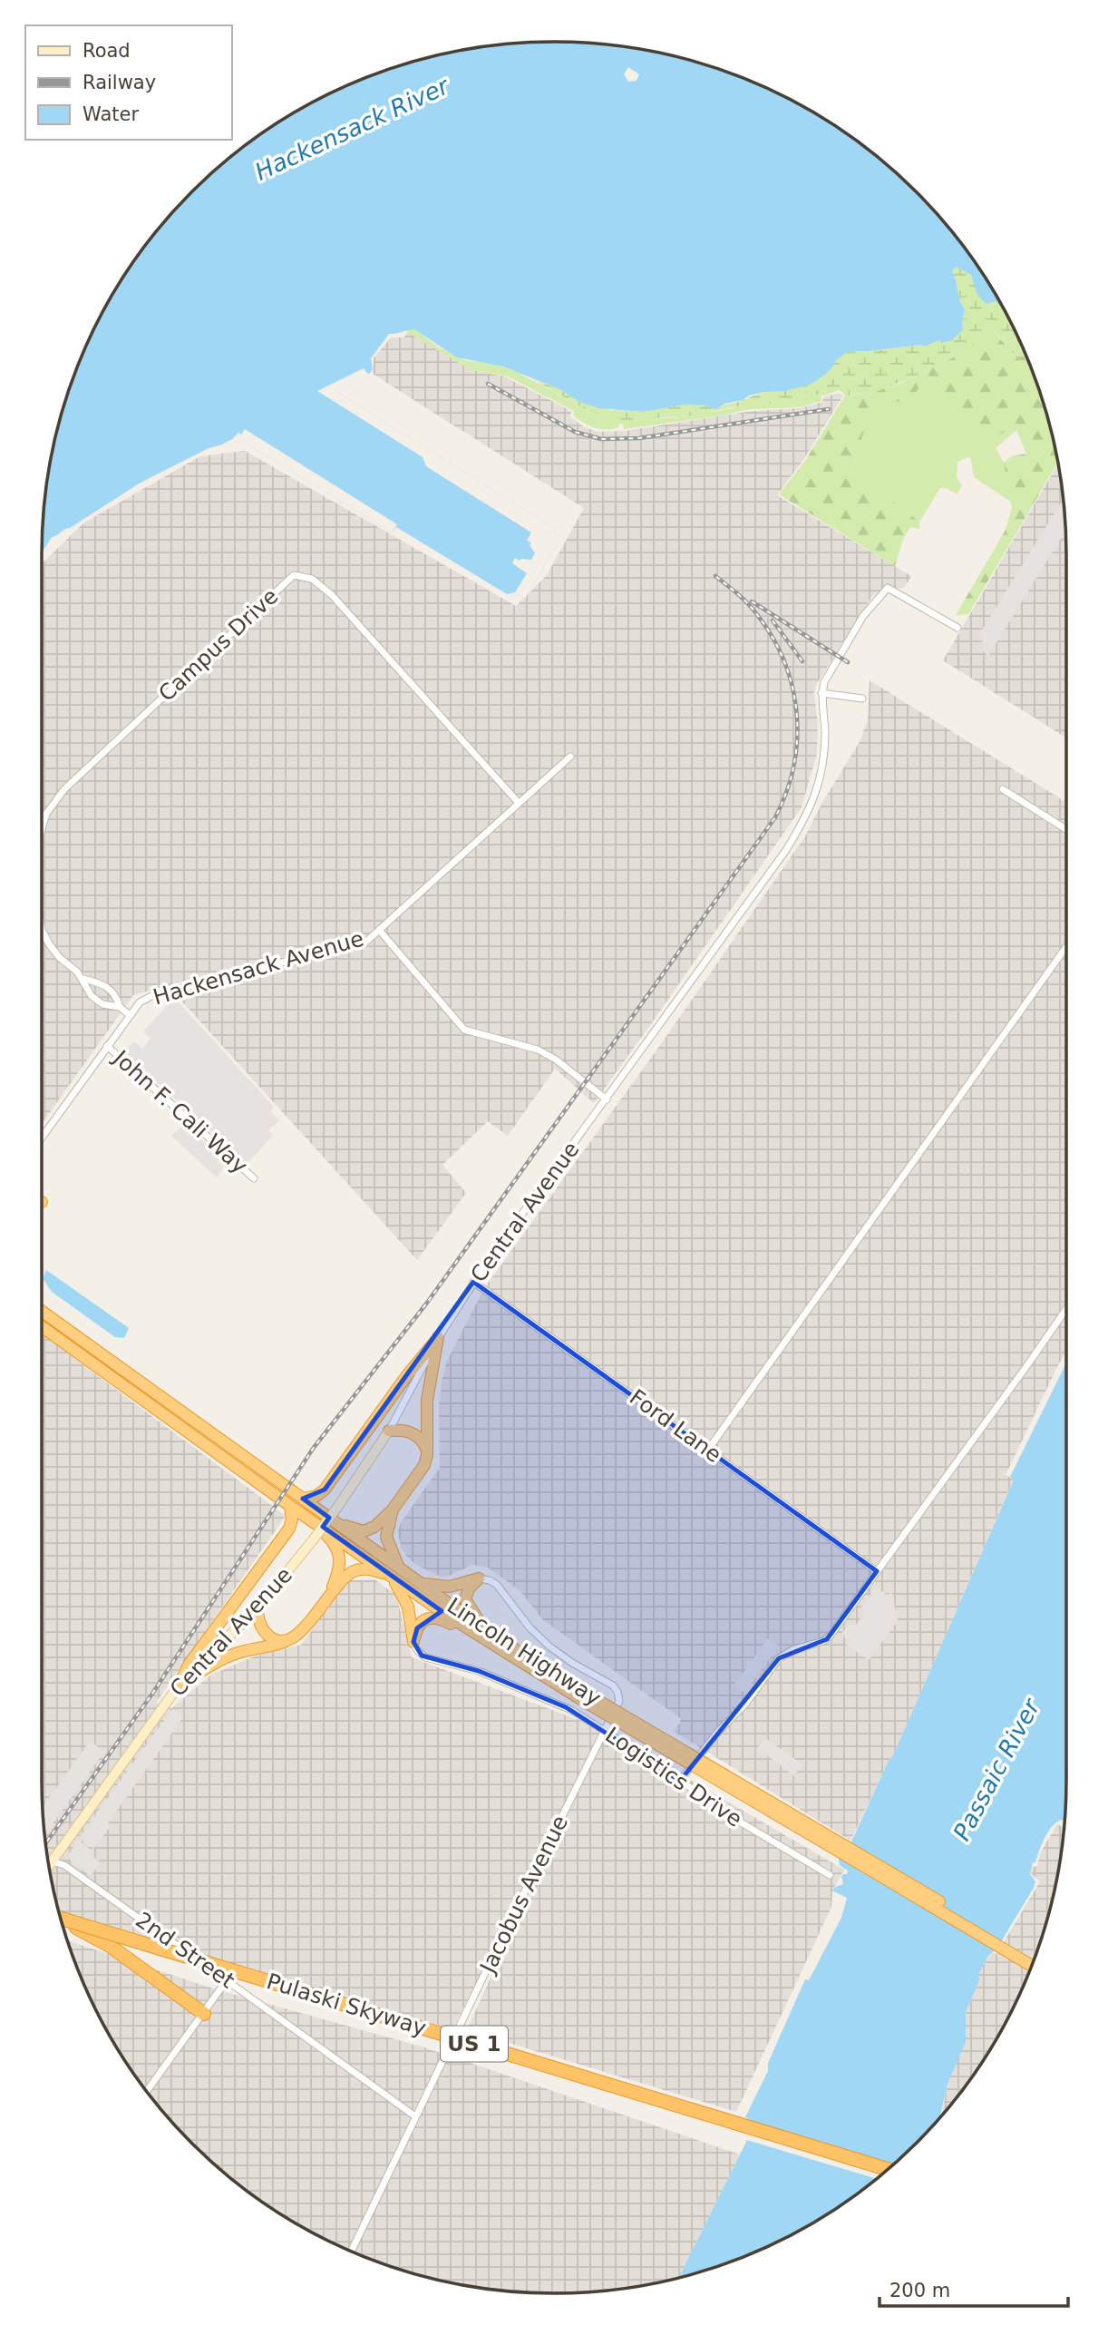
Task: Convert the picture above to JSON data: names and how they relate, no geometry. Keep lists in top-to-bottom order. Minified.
{"streets":{"highway":["Lincoln Highway","Pulaski Skyway","US 1"],"main road":["Central Avenue"],"street":["Campus Drive","Hackensack Avenue","John F. Cali Way","Ford Lane","Logistics Drive","Jacobus Avenue","2nd Street"]},"crossings":[["Campus Drive","Hackensack Avenue"],["Hackensack Avenue","John F. Cali Way"],["Central Avenue","Ford Lane"],["Logistics Drive","Jacobus Avenue"],["Jacobus Avenue","2nd Street"]],"water":["Hackensack River","Passaic River"],"legend":["Road","Railway","Water"],"scale_bar":"200 m"}
